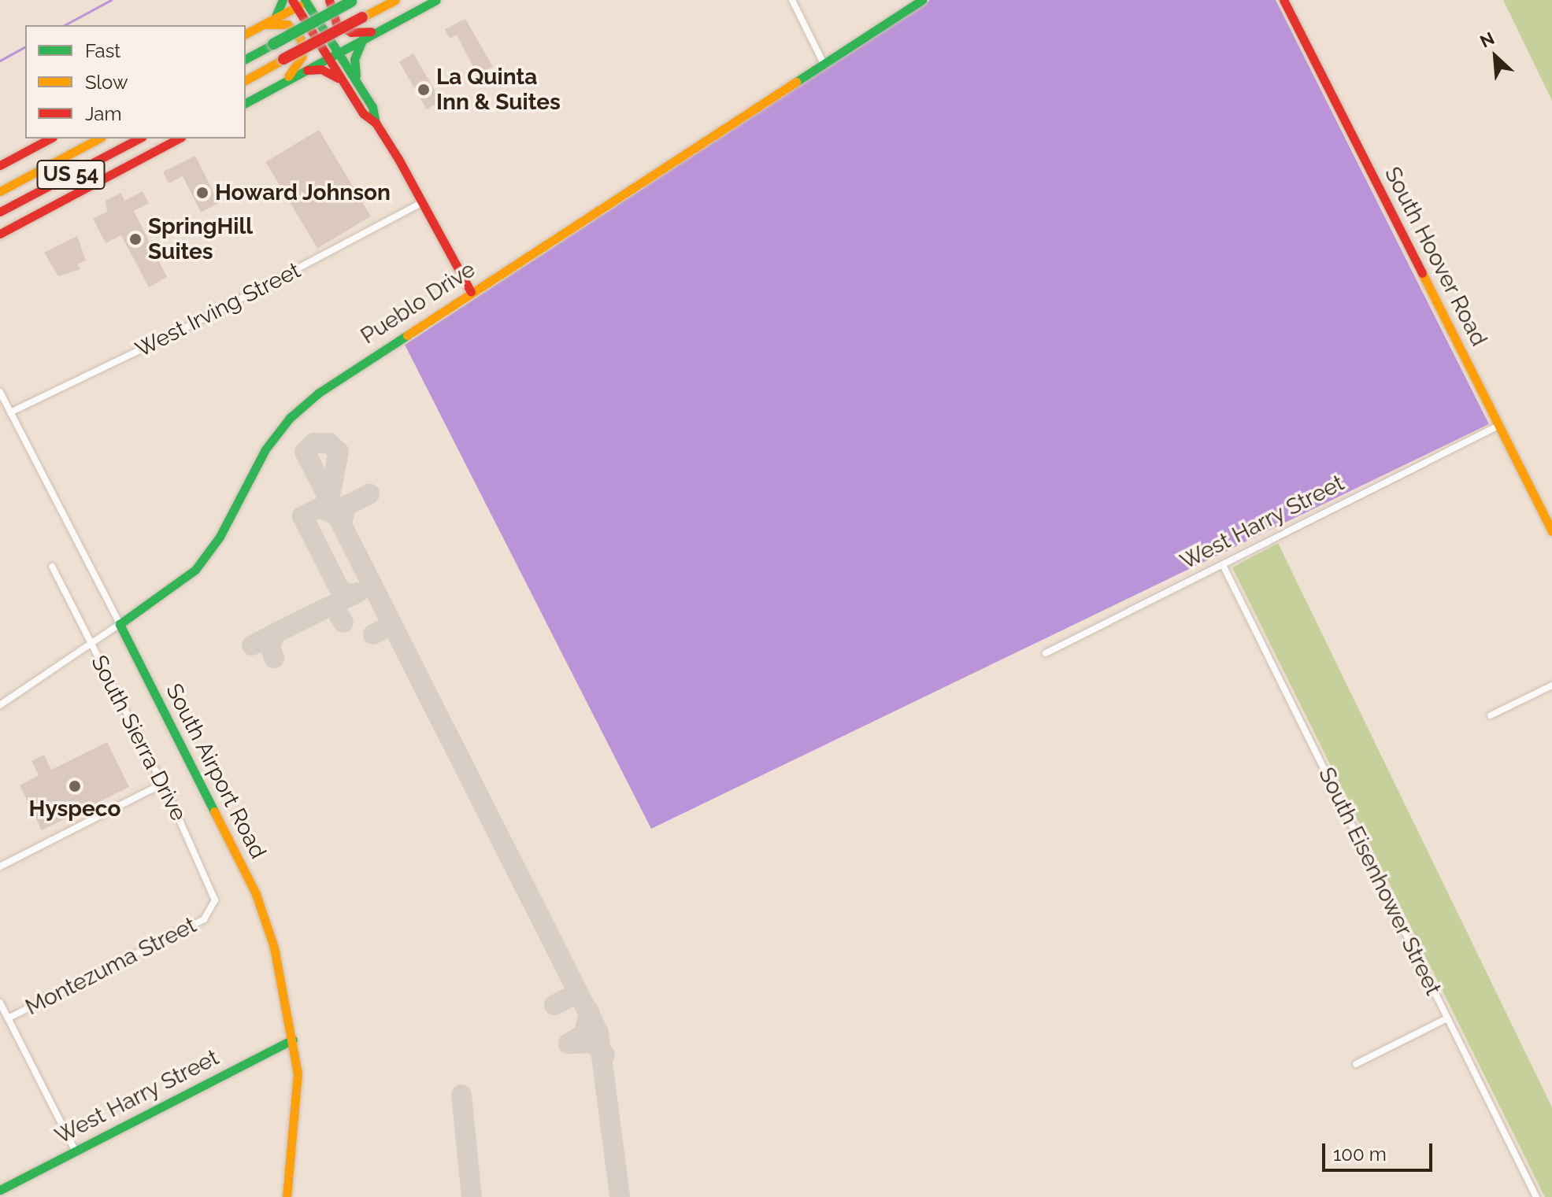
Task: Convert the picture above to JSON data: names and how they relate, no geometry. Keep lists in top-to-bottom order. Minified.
{"streets":{"main road":["US 54","South Hoover Road","Pueblo Drive","West Harry Street","South Airport Road"],"street":["West Irving Street","South Sierra Drive","South Eisenhower Street","Montezuma Street"]},"crossings":[["South Hoover Road","West Harry Street"],["Pueblo Drive","South Sierra Drive"],["Pueblo Drive","South Airport Road"],["West Irving Street","South Airport Road"],["West Harry Street","South Airport Road"],["West Harry Street","South Eisenhower Street"],["South Sierra Drive","Montezuma Street"]],"places":["La Quinta Inn & Suites","Howard Johnson","SpringHill Suites","Hyspeco"],"legend":["Fast","Slow","Jam"],"scale_bar":"100 m","north":"top left"}
